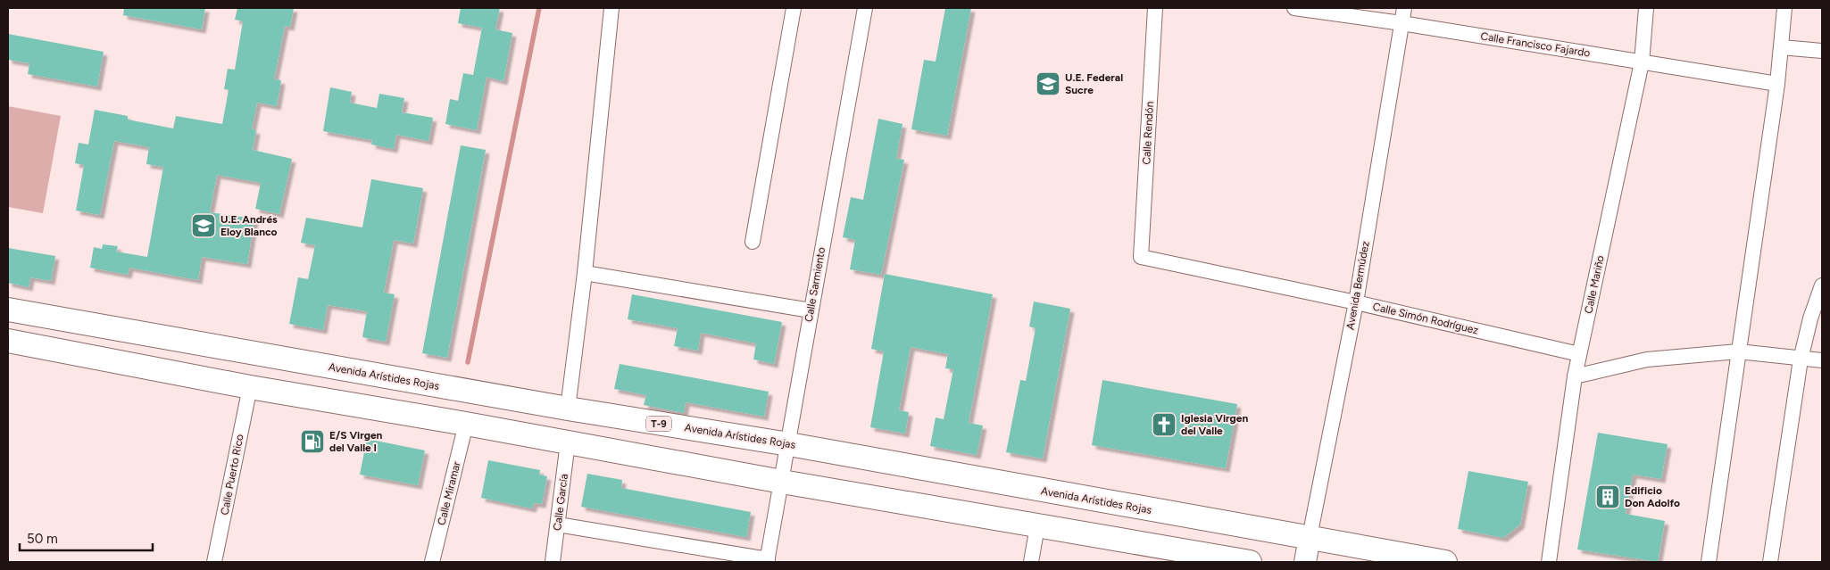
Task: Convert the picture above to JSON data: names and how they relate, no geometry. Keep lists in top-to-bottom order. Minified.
{"streets":{"main road":["Avenida Arístides Rojas","T-9"],"street":["Calle Francisco Fajardo","Calle Rendón","Calle Sarmiento","Calle Mariño","Avenida Bermúdez","Calle Simón Rodríguez","Calle Puerto Rico","Calle Miramar","Calle García"]},"crossings":[["Calle Francisco Fajardo","Calle Mariño"],["Calle Francisco Fajardo","Avenida Bermúdez"],["Calle Rendón","Calle Simón Rodríguez"],["Calle Sarmiento","Avenida Arístides Rojas"],["Calle Mariño","Calle Simón Rodríguez"],["Avenida Bermúdez","Calle Simón Rodríguez"],["Avenida Bermúdez","Avenida Arístides Rojas"]],"places":{"school or university":["U.E. Federal Sucre","U.E. Andrés Eloy Blanco"],"church":["Iglesia Virgen del Valle"],"fuel station":["E/S Virgen del Valle I"],"building":["Edificio Don Adolfo"]},"scale_bar":"50 m"}
